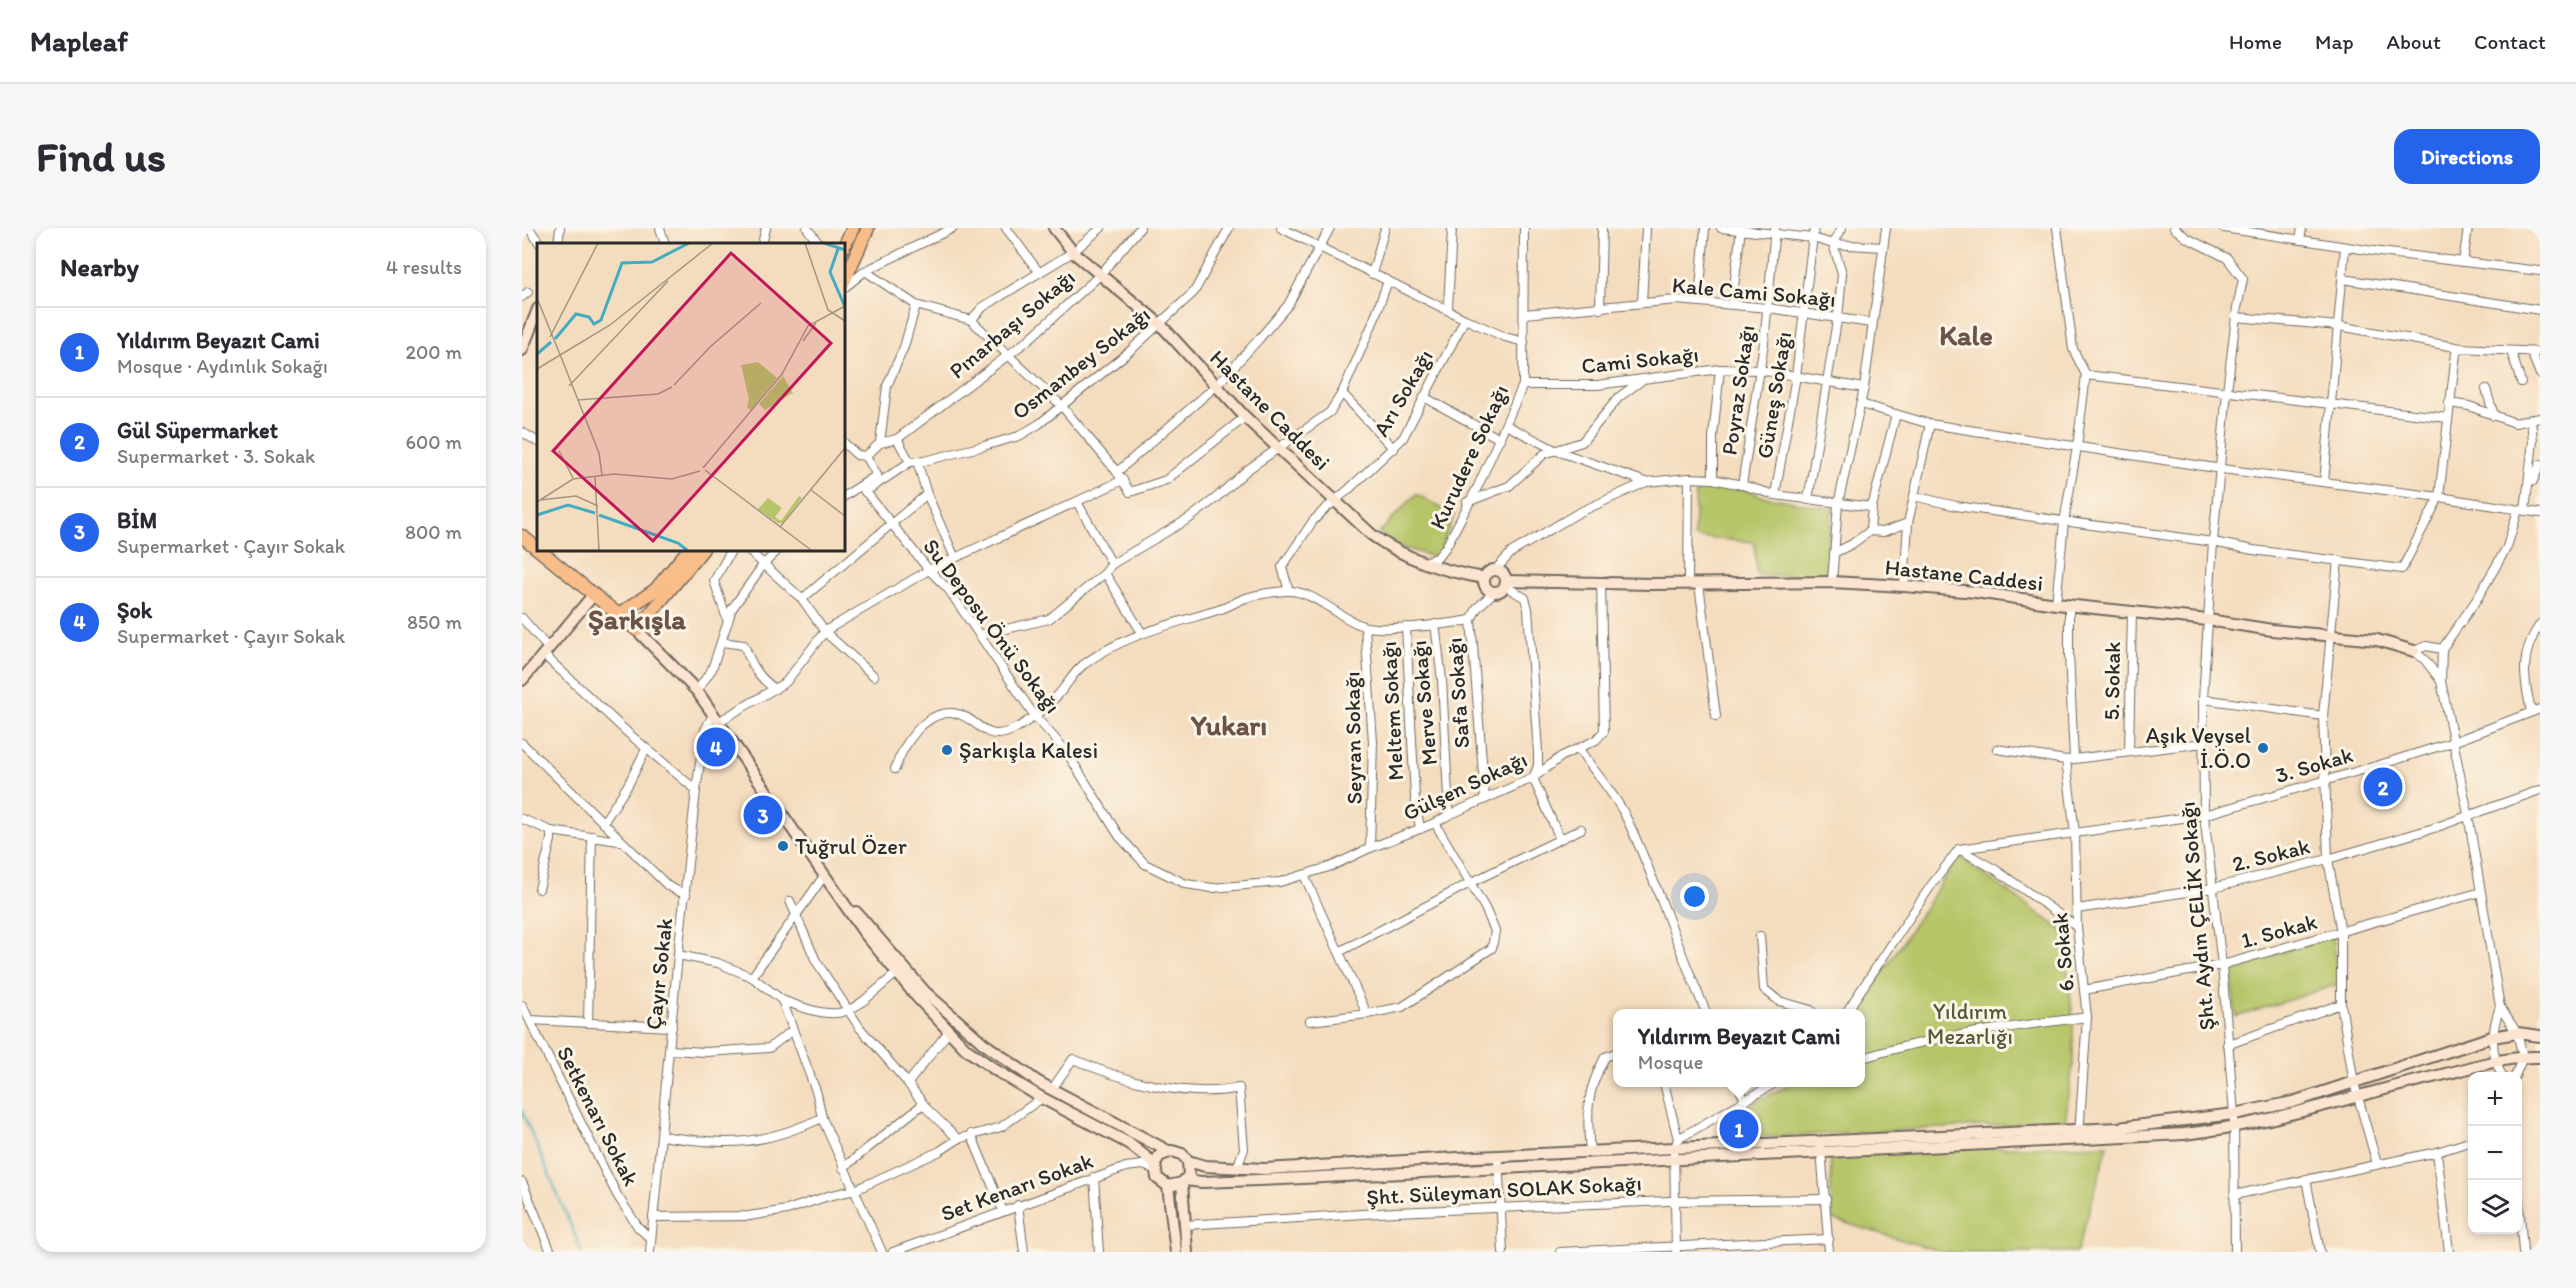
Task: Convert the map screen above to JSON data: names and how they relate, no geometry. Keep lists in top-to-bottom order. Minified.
{"streets":{"street":["Kale Cami Sokağı","Pınarbaşı Sokağı","Cami Sokağı","Osmanbey Sokağı","Poyraz Sokağı","Arı Sokağı","Güneş Sokağı","Hastane Caddesi","Kurudere Sokağı","Su Deposu Önü Sokağı","5. Sokak","Safa Sokağı","Merve Sokağı","Meltem Sokağı","Seyran Sokağı","3. Sokak","Gülşen Sokağı","2. Sokak","Şht. Aydın ÇELİK Sokağı","1. Sokak","6. Sokak","Çayır Sokak","Setkenarı Sokak","Set Kenarı Sokak","Şht. Süleyman SOLAK Sokağı"]},"crossings":[["Kale Cami Sokağı","Poyraz Sokağı"],["Kale Cami Sokağı","Güneş Sokağı"],["Kale Cami Sokağı","Kurudere Sokağı"],["Pınarbaşı Sokağı","Hastane Caddesi"],["Cami Sokağı","Poyraz Sokağı"],["Cami Sokağı","Güneş Sokağı"],["Cami Sokağı","Kurudere Sokağı"],["Osmanbey Sokağı","Hastane Caddesi"],["Arı Sokağı","Hastane Caddesi"],["Hastane Caddesi","Kurudere Sokağı"],["Hastane Caddesi","5. Sokak"],["Hastane Caddesi","Safa Sokağı"],["Hastane Caddesi","Gülşen Sokağı"],["Hastane Caddesi","Şht. Aydın ÇELİK Sokağı"],["Hastane Caddesi","6. Sokak"],["Su Deposu Önü Sokağı","Gülşen Sokağı"],["Safa Sokağı","Gülşen Sokağı"],["Merve Sokağı","Gülşen Sokağı"],["Meltem Sokağı","Gülşen Sokağı"],["Seyran Sokağı","Gülşen Sokağı"],["3. Sokak","Şht. Aydın ÇELİK Sokağı"],["3. Sokak","6. Sokak"],["2. Sokak","Şht. Aydın ÇELİK Sokağı"],["2. Sokak","6. Sokak"],["Şht. Aydın ÇELİK Sokağı","1. Sokak"],["1. Sokak","6. Sokak"],["Çayır Sokak","Setkenarı Sokak"]],"districts":["Kale","Şarkışla","Yukarı"],"parks":["Yıldırım Mezarlığı"],"places":["Aşık Veysel İ.Ö.O","Şarkışla Kalesi","Tuğrul Özer"],"page":{"header":"Mapleaf","nav":["Home","Map","About","Contact"],"buttons":"Directions","title":"Find us","heading":["Nearby","4 results"],"list":[{"mark":"1","name":"Yıldırım Beyazıt Cami","note":"Mosque · Aydınlık Sokağı","value":"200 m"},{"mark":"2","name":"Gül Süpermarket","note":"Supermarket · 3. Sokak","value":"600 m"},{"mark":"3","name":"BİM","note":"Supermarket · Çayır Sokak","value":"800 m"},{"mark":"4","name":"Şok","note":"Supermarket · Çayır Sokak","value":"850 m"}],"pins":["4","2","3","1"],"popup":["Yıldırım Beyazıt Cami","Mosque"],"map_buttons":["+","−"]}}
